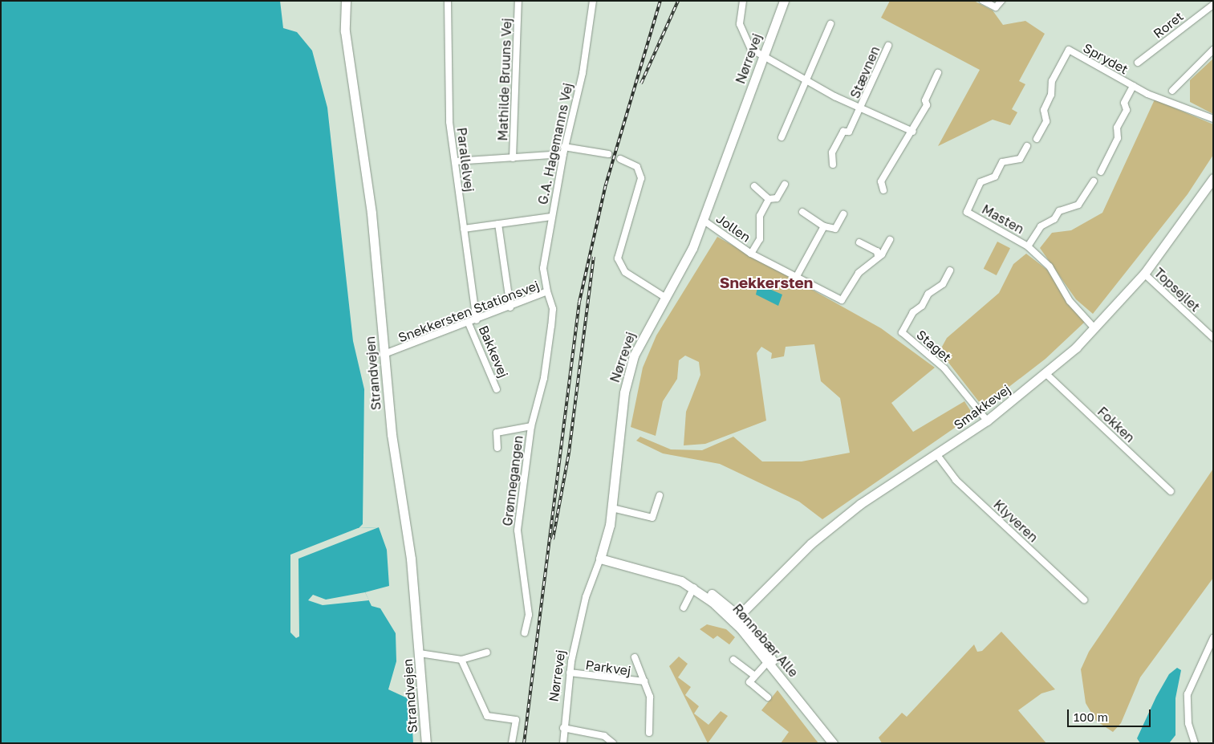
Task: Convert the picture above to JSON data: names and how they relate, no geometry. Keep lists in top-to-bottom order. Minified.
{"streets":{"main road":["Nørrevej","Strandvejen","Smakkevej","Rønnebær Alle"],"street":["Roret","Sprydet","Stævnen","Mathilde Bruuns Vej","G.A. Hagemanns Vej","Parallelvej","Masten","Jollen","Topsejlet","Snekkersten Stationsvej","Staget","Bakkevej","Fokken","Grønnegangen","Klyveren","Parkvej"]},"crossings":[["Nørrevej","Stævnen"],["Nørrevej","Jollen"],["Nørrevej","Rønnebær Alle"],["Nørrevej","Parkvej"],["G.A. Hagemanns Vej","Snekkersten Stationsvej"],["Parallelvej","Snekkersten Stationsvej"],["Masten","Smakkevej"],["Topsejlet","Smakkevej"],["Snekkersten Stationsvej","Bakkevej"],["Snekkersten Stationsvej","Strandvejen"],["Snekkersten Stationsvej","Grønnegangen"],["Staget","Smakkevej"],["Smakkevej","Fokken"],["Smakkevej","Klyveren"],["Smakkevej","Rønnebær Alle"]],"districts":["Snekkersten"],"scale_bar":"100 m"}
